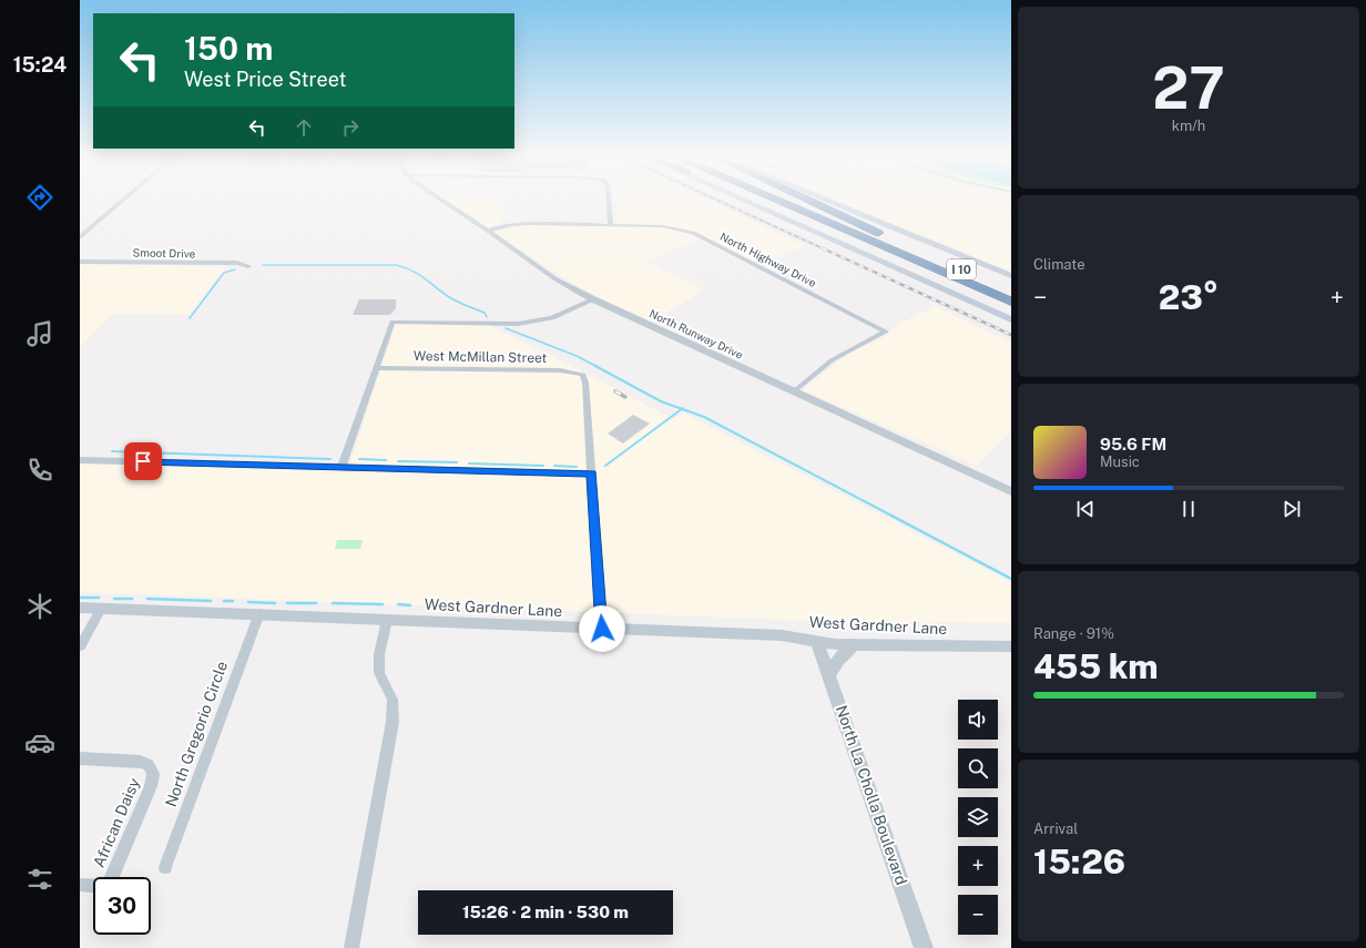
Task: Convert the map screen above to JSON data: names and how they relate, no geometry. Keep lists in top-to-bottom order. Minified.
{"streets":{"highway":["I 10"],"street":["Smoot Drive","North Highway Drive","North Runway Drive","West McMillan Street","West Gardner Lane","North Gregorio Circle","North La Cholla Boulevard","African Daisy"]},"crossings":[["North Highway Drive","North Runway Drive"],["West Gardner Lane","North Gregorio Circle"],["West Gardner Lane","North La Cholla Boulevard"]],"page":{"tabs":"15:24","tile":[["27","km/h"],"Climate",["Range · 91%","455 km"],["Arrival","15:26"]],"turn":["150 m","West Price Street"],"heat":["−","23°","+"],"song":["95.6 FM","Music"],"map_buttons":["+","−"],"limit":"30","trip":"15:26 · 2 min · 530 m"}}
